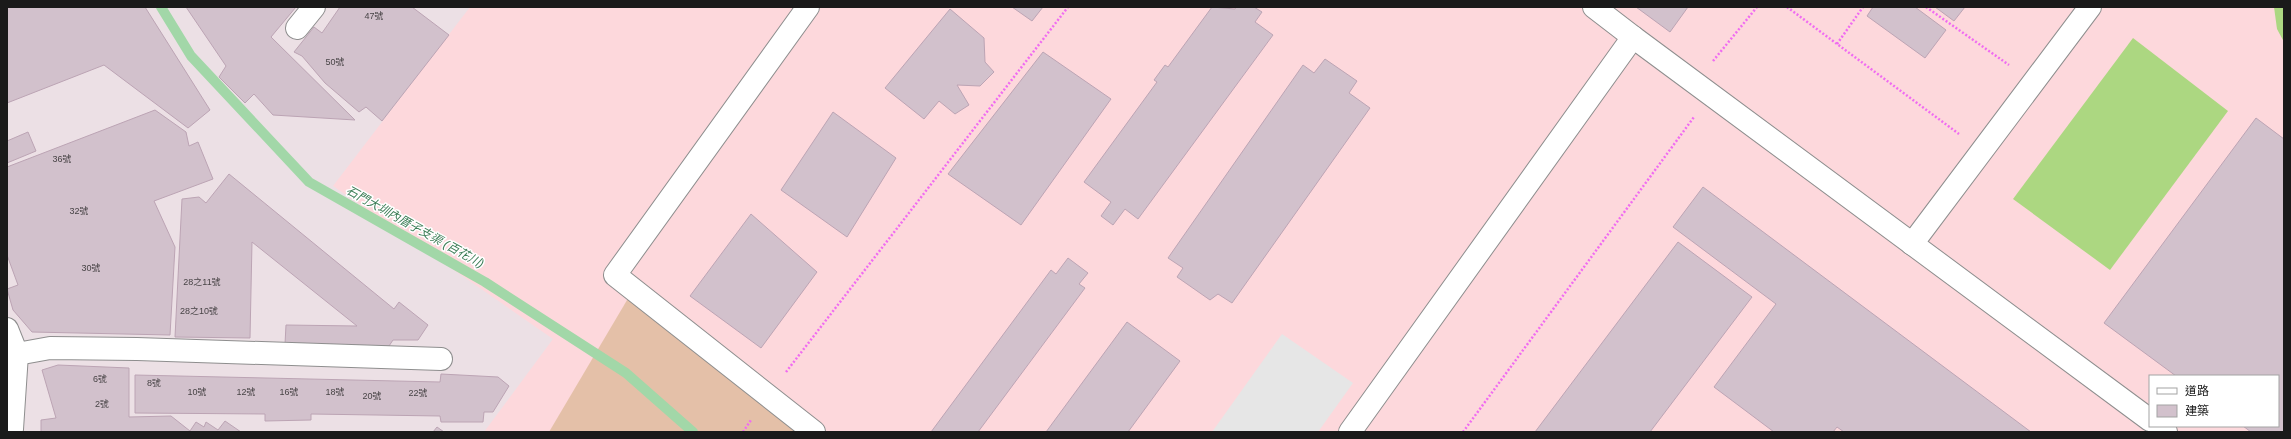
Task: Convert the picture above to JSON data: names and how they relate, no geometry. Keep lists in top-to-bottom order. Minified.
{"water":["石門大圳內厝子支渠 (百花川)"],"house_numbers":["47號","50號","36號","32號","30號","28之11號","28之10號","6號","8號","10號","12號","16號","18號","22號","20號","2號"],"legend":["道路","建築"]}
